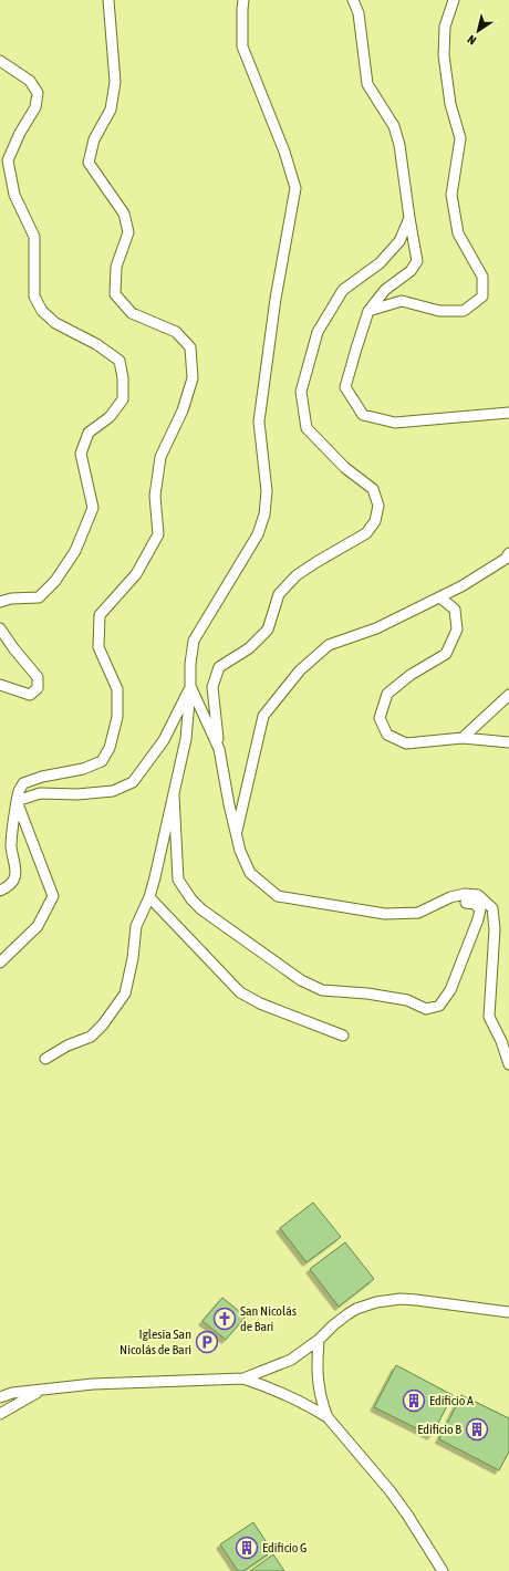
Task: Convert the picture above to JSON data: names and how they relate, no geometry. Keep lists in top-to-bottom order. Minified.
{"places":{"church":["San Nicolás de Bari"],"parking":["Iglesia San Nicolás de Bari"],"building":["Edificio A","Edificio B","Edificio G"]},"north":"bottom left"}
